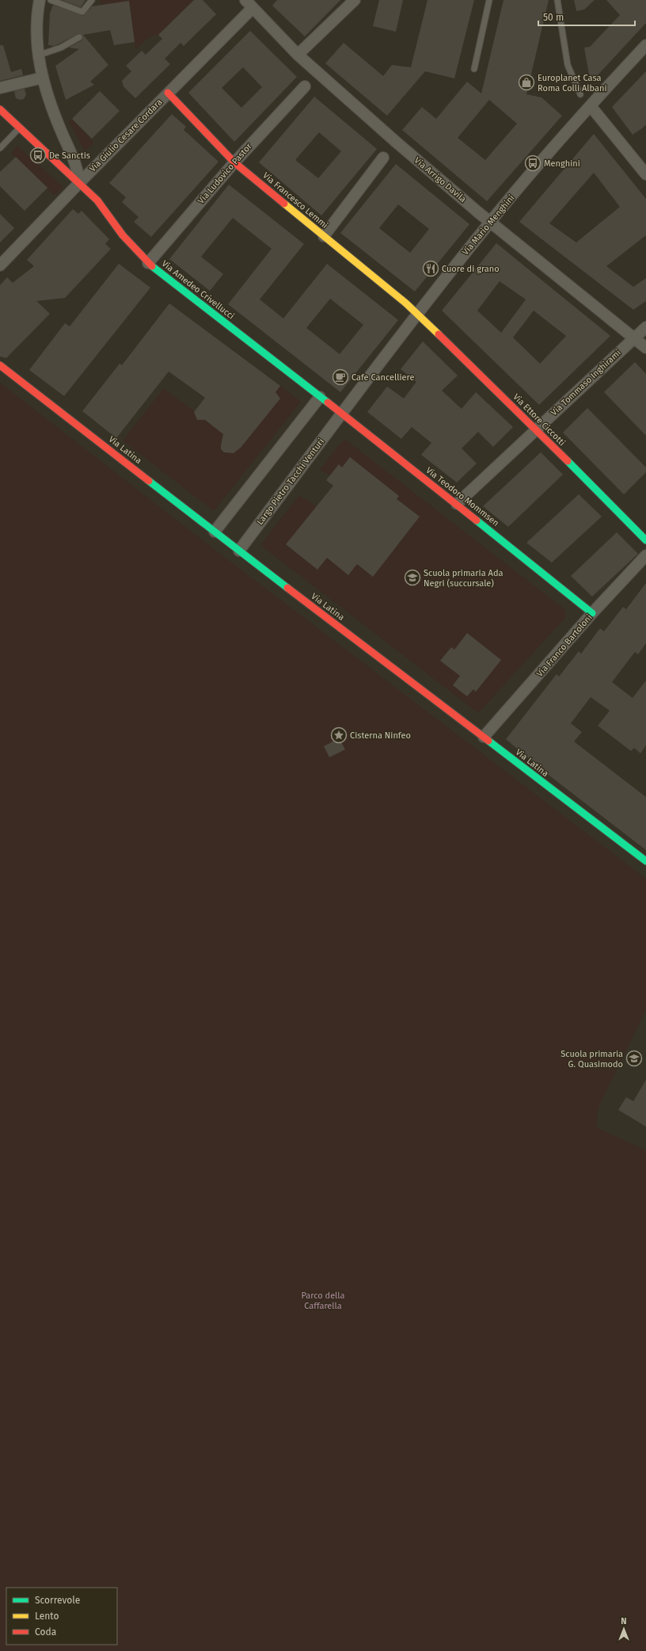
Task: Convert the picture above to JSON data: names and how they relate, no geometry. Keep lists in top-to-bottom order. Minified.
{"streets":{"street":["Via Giulio Cesare Cordara","Via Ludovico Pastor","Via Arrigo Davila","Via Francesco Lemmi","Via Mario Menghini","Via Amedeo Crivellucci","Via Tommaso Inghirami","Via Ettore Ciccotti","Via Latina","Largo Pietro Tacchi Venturi","Via Teodoro Mommsen","Via Franco Bartoloni"]},"crossings":[["Via Giulio Cesare Cordara","Via Arrigo Davila"],["Via Giulio Cesare Cordara","Via Francesco Lemmi"],["Via Giulio Cesare Cordara","Via Amedeo Crivellucci"],["Via Ludovico Pastor","Via Francesco Lemmi"],["Via Ludovico Pastor","Via Amedeo Crivellucci"],["Via Arrigo Davila","Via Mario Menghini"],["Via Arrigo Davila","Via Tommaso Inghirami"],["Via Francesco Lemmi","Via Mario Menghini"],["Via Francesco Lemmi","Via Ettore Ciccotti"],["Via Mario Menghini","Via Ettore Ciccotti"],["Via Mario Menghini","Largo Pietro Tacchi Venturi"],["Via Mario Menghini","Via Teodoro Mommsen"],["Via Amedeo Crivellucci","Via Teodoro Mommsen"],["Via Tommaso Inghirami","Via Ettore Ciccotti"],["Via Tommaso Inghirami","Via Teodoro Mommsen"],["Via Latina","Largo Pietro Tacchi Venturi"],["Via Latina","Via Franco Bartoloni"],["Largo Pietro Tacchi Venturi","Via Teodoro Mommsen"],["Via Teodoro Mommsen","Via Franco Bartoloni"]],"parks":["Parco della Caffarella"],"places":{"shop":["Europlanet Casa Roma Colli Albani"],"bus stop":["De Sanctis","Menghini"],"restaurant":["Cuore di grano"],"cafe":["Cafe Cancelliere"],"school or university":["Scuola primaria Ada Negri (succursale)","Scuola primaria G. Quasimodo"],"place":["Cisterna Ninfeo"]},"legend":["Scorrevole","Lento","Coda"],"scale_bar":"50 m","north":"top"}
